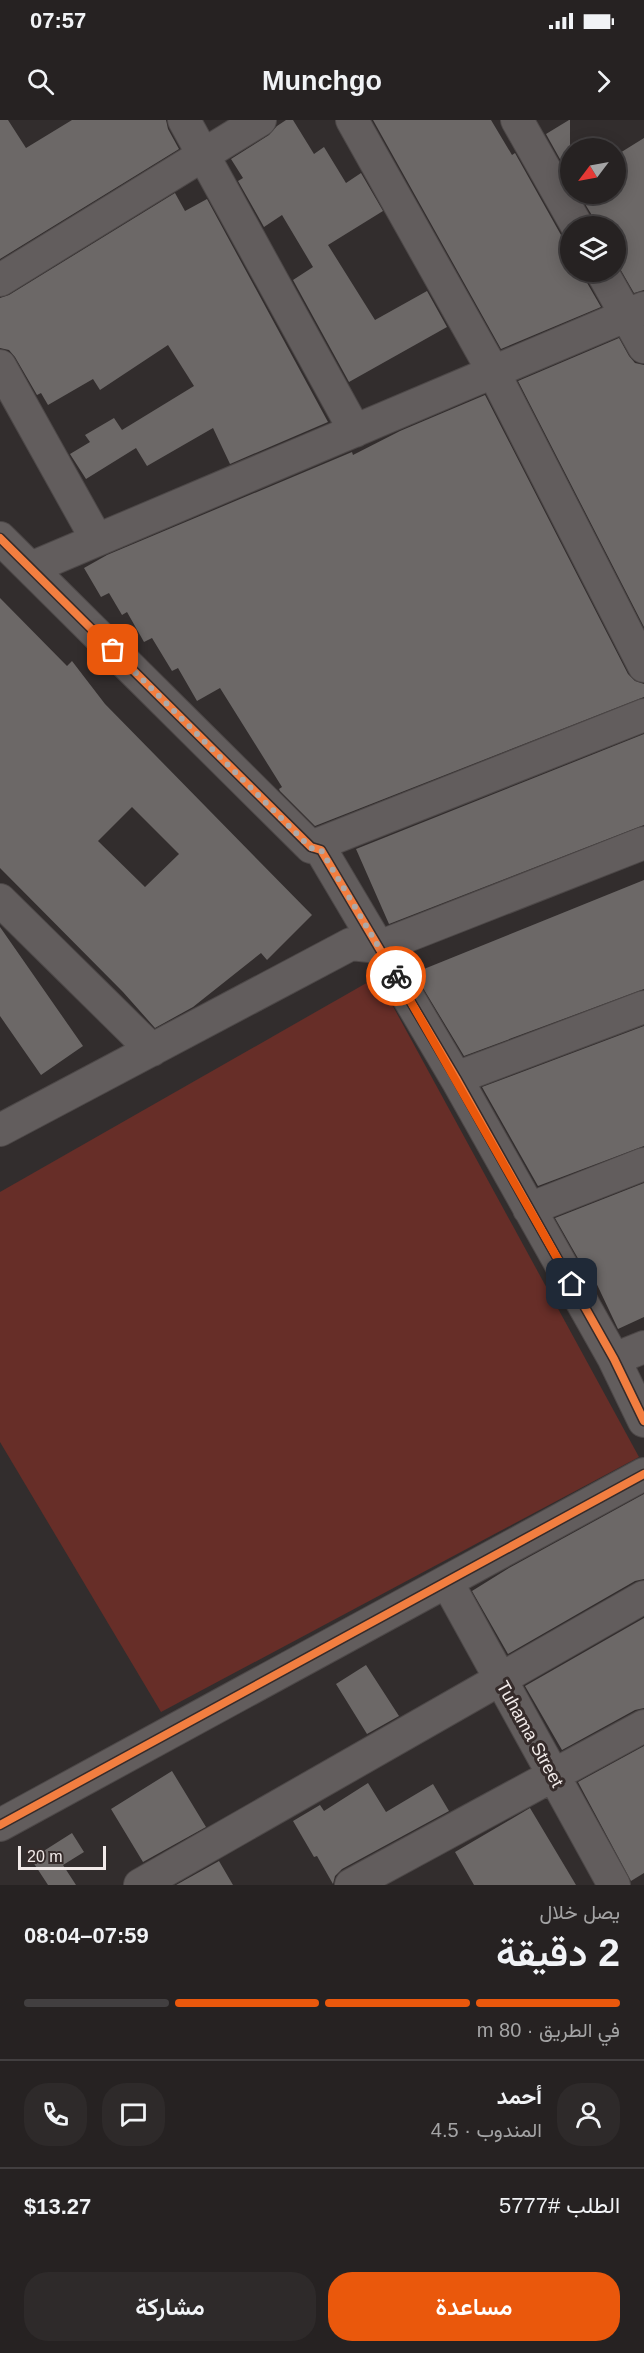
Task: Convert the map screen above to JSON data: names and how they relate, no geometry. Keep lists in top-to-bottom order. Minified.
{"streets":{"street":["Tuhama Street"]},"scale_bar":"20 m","north":"bottom left","page":{"status":"07:57","header":"Munchgo","scale":"20 m","heading":["2 دقيقة","يصل خلال","07:59–08:04"],"panel":["أحمد","المندوب · 4.5","الطلب #5777","$13.27"],"bar":"في الطريق · 80 m","buttons":["مساعدة","مشاركة"]}}
